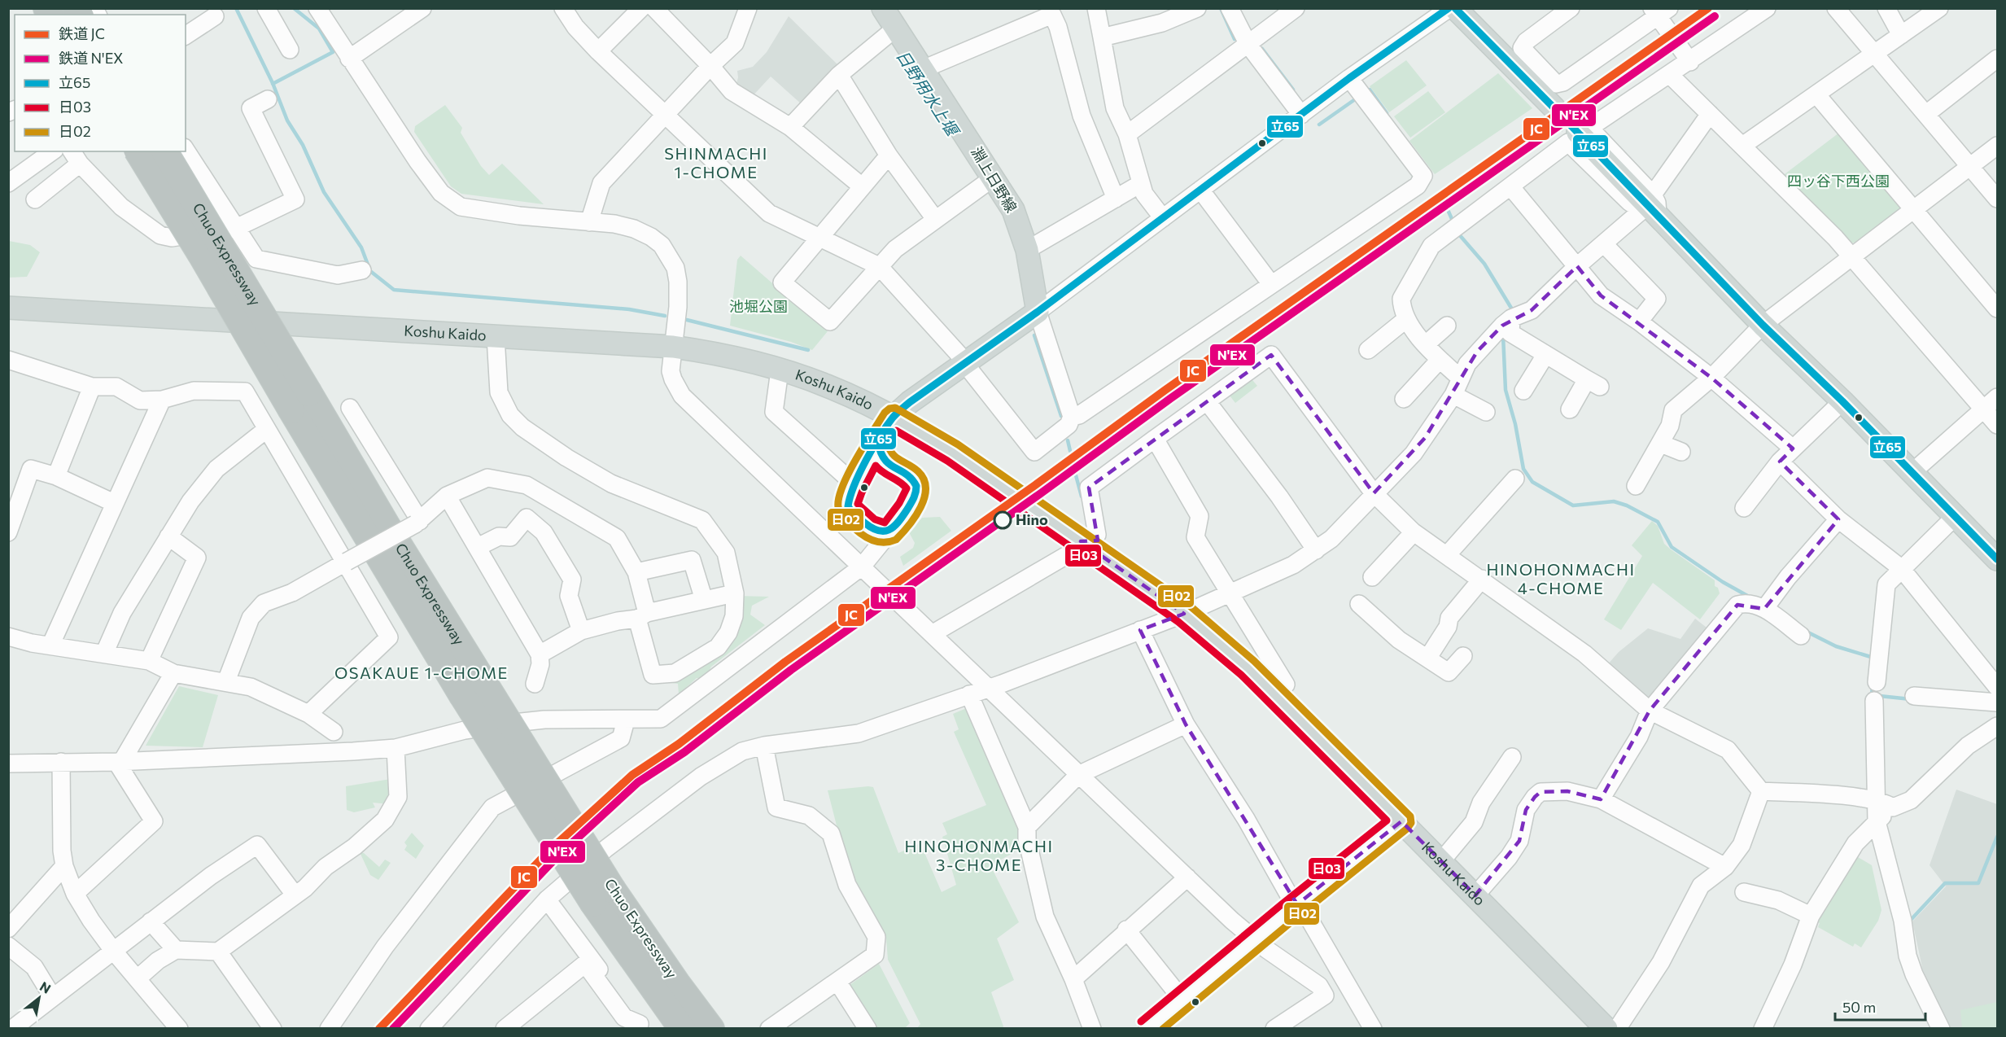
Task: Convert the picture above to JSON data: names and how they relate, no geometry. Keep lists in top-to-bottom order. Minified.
{"streets":{"highway":["Chuo Expressway"],"main road":["淵上日野線","Koshu Kaido"]},"districts":["SHINMACHI 1-CHOME","HINOHONMACHI 4-CHOME","OSAKAUE 1-CHOME","HINOHONMACHI 3-CHOME"],"water":["日野用水上堰"],"parks":["四ッ谷下西公園","池堀公園"],"places":["Hino"],"lines":["rail line JC","transit line 立65","rail line N'EX","transit line 日02","transit line 日03"],"legend":["鉄道 JC","鉄道 N'EX","立65","日03","日02"],"scale_bar":"50 m","north":"top right"}
